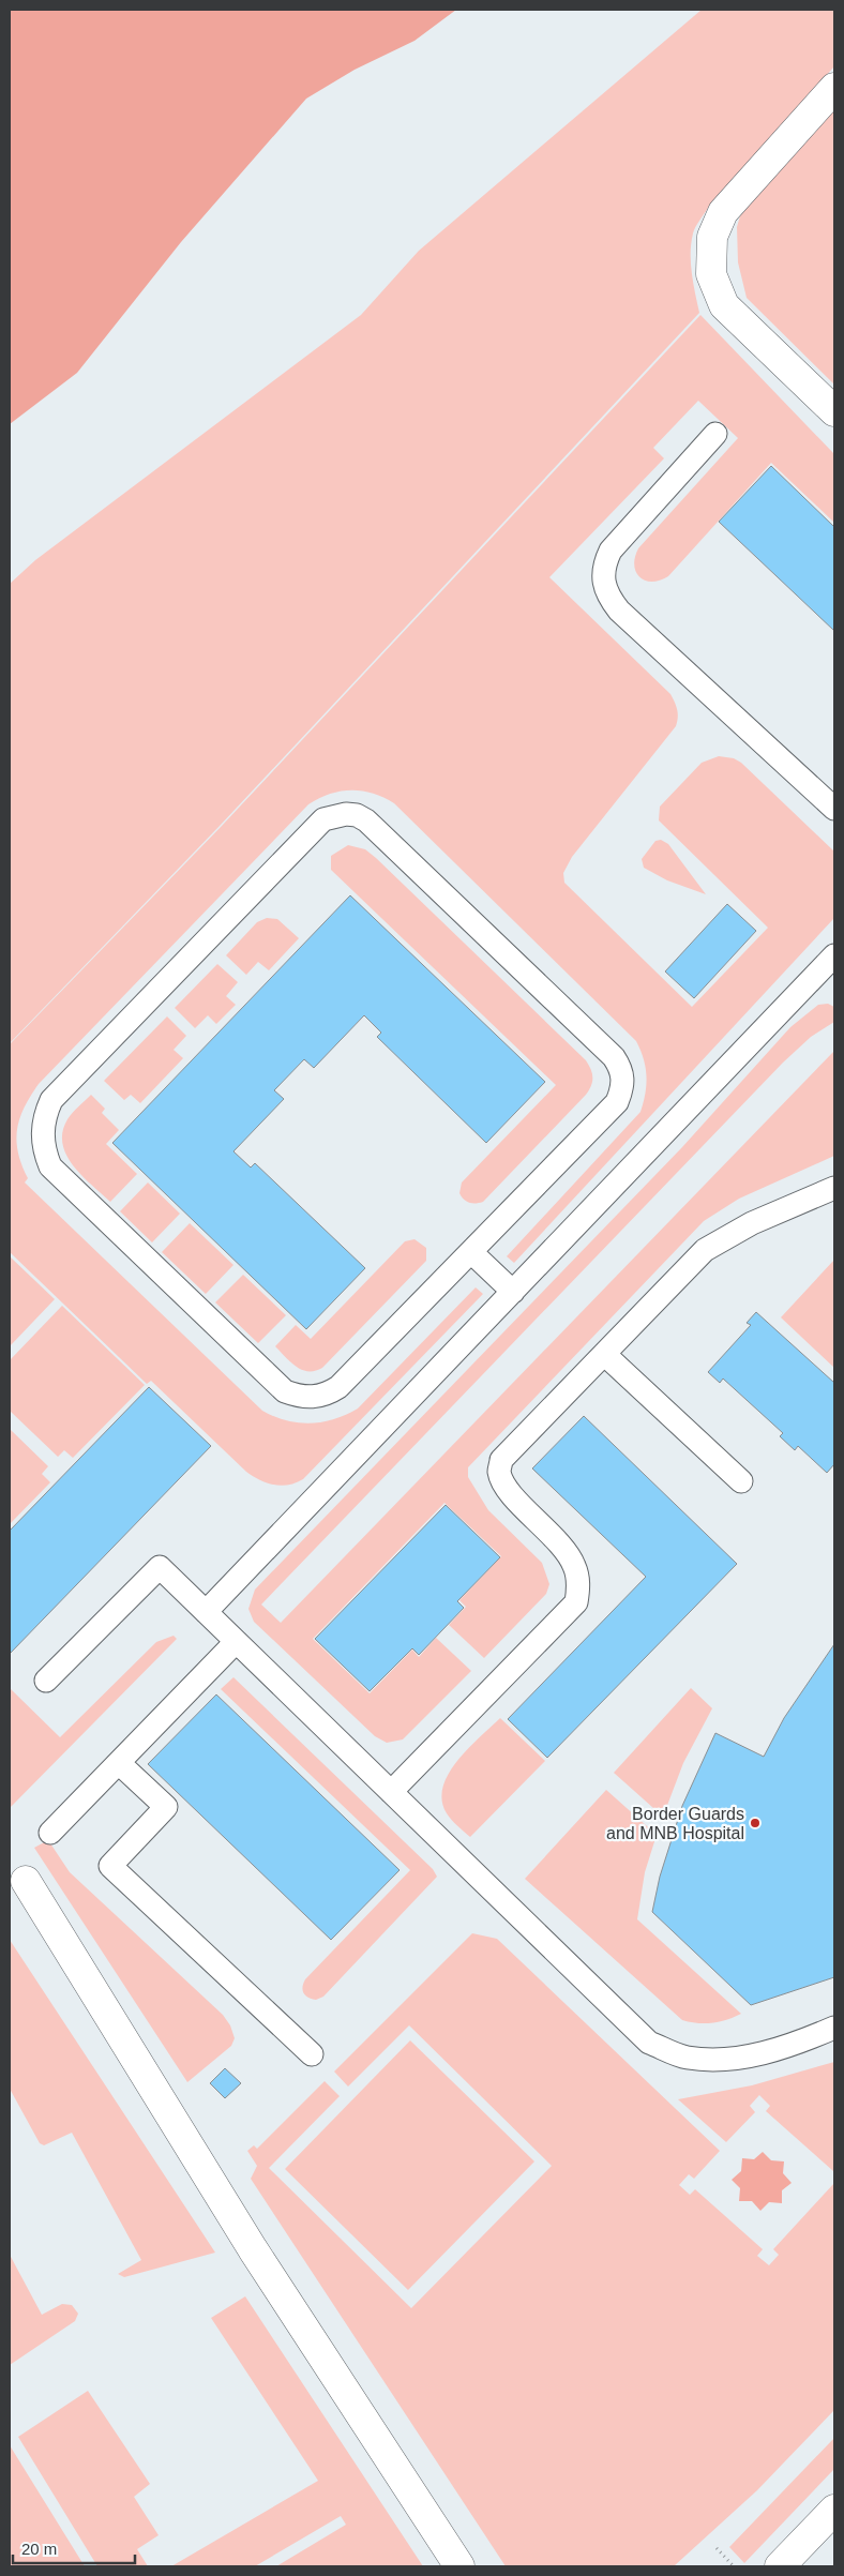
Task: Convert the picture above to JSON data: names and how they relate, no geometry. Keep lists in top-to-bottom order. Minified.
{"places":["Border Guards and MNB Hospital"],"scale_bar":"20 m"}
